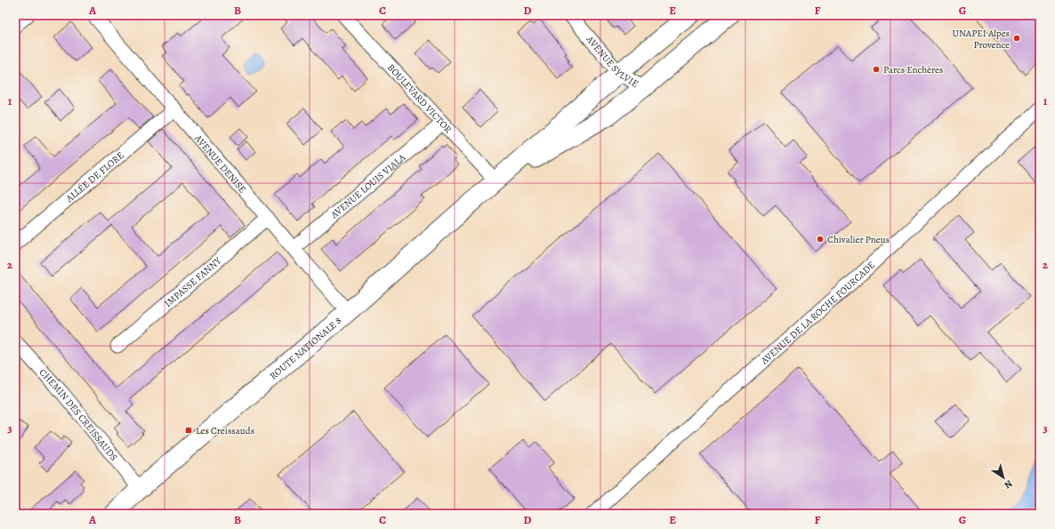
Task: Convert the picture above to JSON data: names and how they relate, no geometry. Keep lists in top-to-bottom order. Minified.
{"streets":{"main road":["ROUTE NATIONALE 8"],"street":["AVENUE SYLVIE","BOULEVARD VICTOR","AVENUE DENISE","ALLÉE DE FLORE","AVENUE LOUIS VIALA","IMPASSE FANNY","AVENUE DE LA ROCHE FOURCADE","CHEMIN DES CREISSAUDS"]},"crossings":[["BOULEVARD VICTOR","AVENUE LOUIS VIALA"],["BOULEVARD VICTOR","ROUTE NATIONALE 8"],["AVENUE DENISE","ALLÉE DE FLORE"],["AVENUE DENISE","AVENUE LOUIS VIALA"],["AVENUE DENISE","IMPASSE FANNY"],["AVENUE DENISE","ROUTE NATIONALE 8"],["ROUTE NATIONALE 8","CHEMIN DES CREISSAUDS"]],"places":{"other":["UNAPEI Alpes Provence","Parcs Enchères","Chivalier Pneus"],"transit":["Les Creissauds"]},"north":"bottom right","grid":{"columns":["A","B","C","D","E","F","G"],"rows":["1","2","3"]}}
